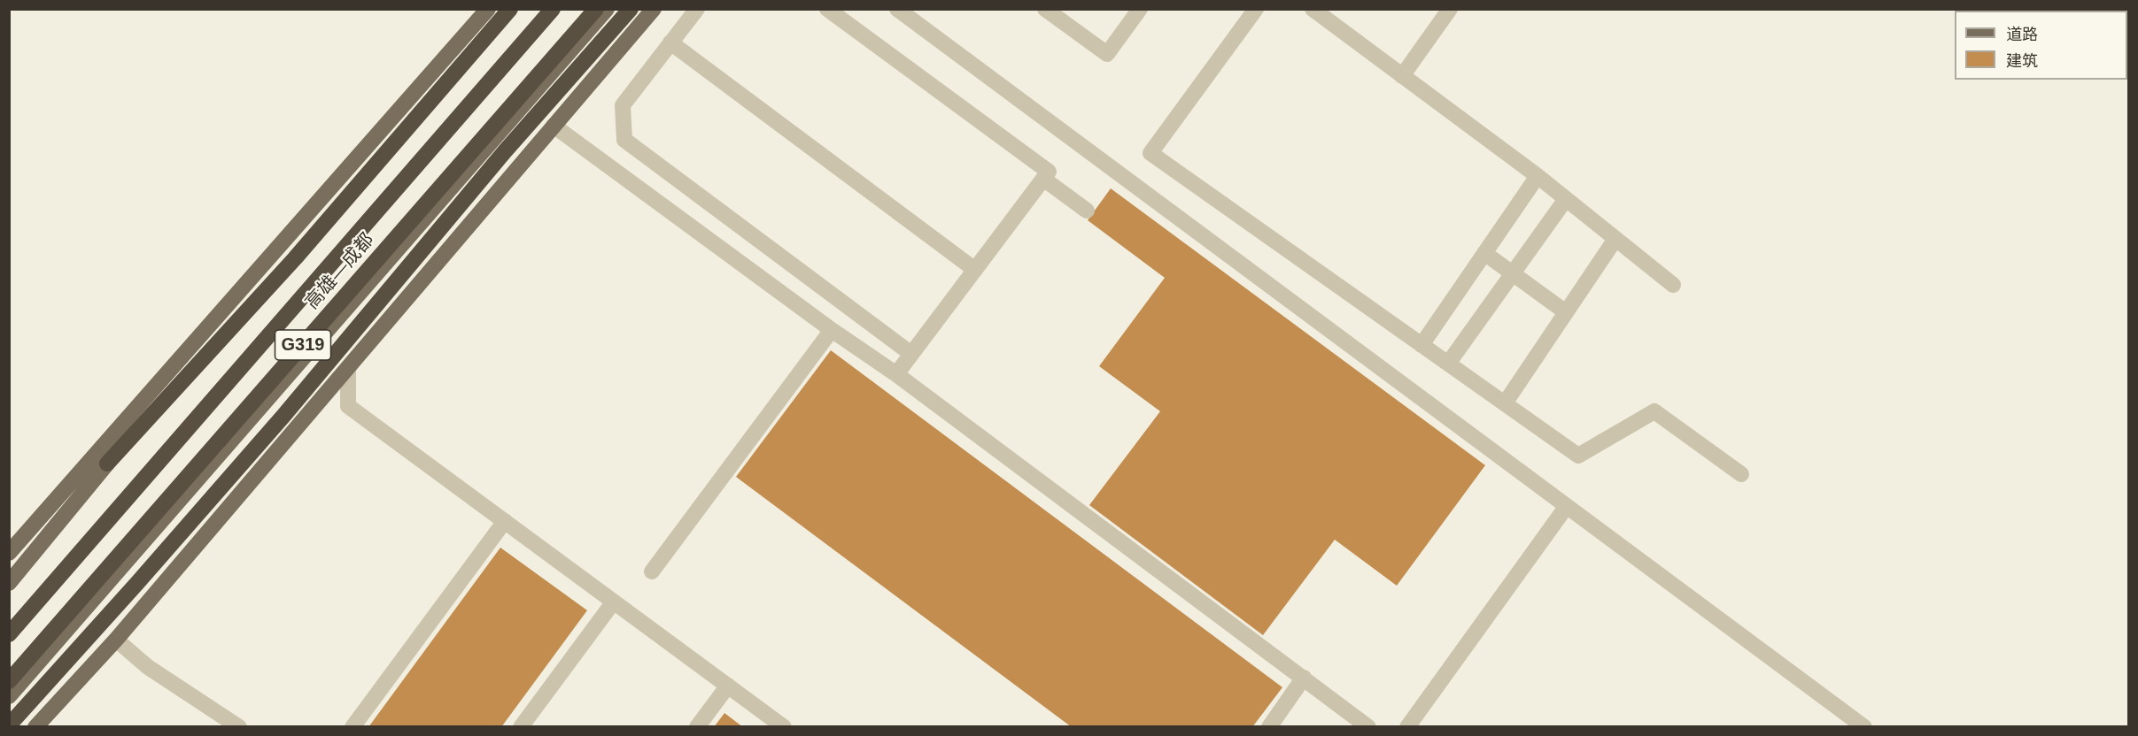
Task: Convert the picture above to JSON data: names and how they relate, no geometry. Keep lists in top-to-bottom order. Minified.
{"streets":{"highway":["高雄—成都","G319"]},"legend":["道路","建筑"]}
